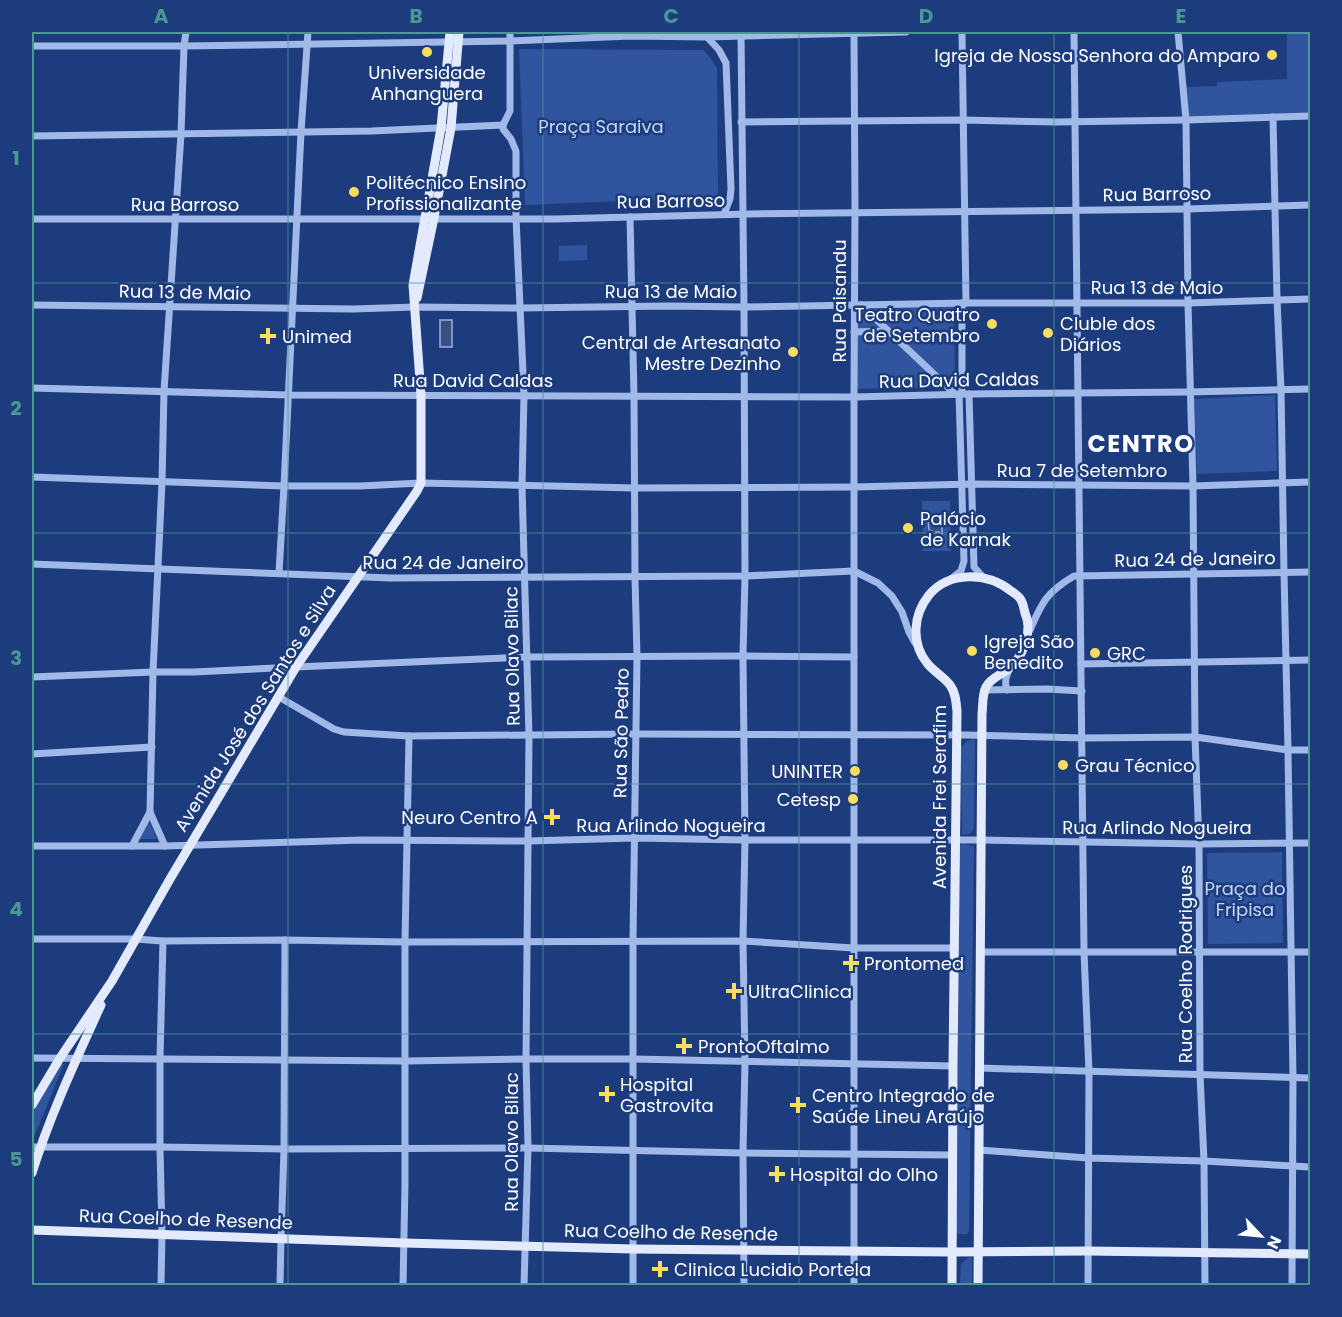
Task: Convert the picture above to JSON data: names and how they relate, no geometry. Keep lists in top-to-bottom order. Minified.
{"streets":{"main road":["Avenida José dos Santos e Silva","Avenida Frei Serafim","Rua Coelho de Resende"],"street":["Rua Barroso","Rua 13 de Maio","Rua Paisandu","Rua David Caldas","Rua 7 de Setembro","Rua 24 de Janeiro","Rua Olavo Bilac","Rua São Pedro","Rua Arlindo Nogueira","Rua Coelho Rodrigues"]},"crossings":[["Rua Barroso","Rua Paisandu"],["Rua Barroso","Rua Olavo Bilac"],["Rua Barroso","Rua São Pedro"],["Rua Barroso","Rua Coelho Rodrigues"],["Rua 13 de Maio","Rua Paisandu"],["Rua 13 de Maio","Rua Olavo Bilac"],["Rua 13 de Maio","Rua São Pedro"],["Rua 13 de Maio","Rua Coelho Rodrigues"],["Rua Paisandu","Rua David Caldas"],["Rua Paisandu","Rua 7 de Setembro"],["Rua Paisandu","Rua 24 de Janeiro"],["Rua Paisandu","Rua Arlindo Nogueira"],["Rua Paisandu","Rua Coelho de Resende"],["Rua David Caldas","Rua Olavo Bilac"],["Rua David Caldas","Rua São Pedro"],["Rua David Caldas","Rua Coelho Rodrigues"],["Rua 7 de Setembro","Rua Olavo Bilac"],["Rua 7 de Setembro","Avenida José dos Santos e Silva"],["Rua 7 de Setembro","Rua São Pedro"],["Rua 7 de Setembro","Rua Coelho Rodrigues"],["Rua 24 de Janeiro","Rua Olavo Bilac"],["Rua 24 de Janeiro","Avenida José dos Santos e Silva"],["Rua 24 de Janeiro","Rua São Pedro"],["Rua 24 de Janeiro","Rua Coelho Rodrigues"],["Rua Olavo Bilac","Rua Arlindo Nogueira"],["Rua Olavo Bilac","Rua Coelho de Resende"],["Avenida José dos Santos e Silva","Rua Arlindo Nogueira"],["Rua São Pedro","Rua Arlindo Nogueira"],["Rua São Pedro","Rua Coelho de Resende"],["Avenida Frei Serafim","Rua Arlindo Nogueira"],["Avenida Frei Serafim","Rua Coelho de Resende"],["Rua Arlindo Nogueira","Rua Coelho Rodrigues"],["Rua Coelho Rodrigues","Rua Coelho de Resende"]],"districts":["CENTRO"],"parks":["Praça Saraiva","Praça do Fripisa"],"places":{"other":["Universidade Anhanguera","Igreja de Nossa Senhora do Amparo","Politécnico Ensino Profissionalizante","Teatro Quatro de Setembro","Cluble dos Diários","Central de Artesanato Mestre Dezinho","Palácio de Karnak","Igreja São Benedito","GRC","Grau Técnico","UNINTER","Cetesp"],"health":["Unimed","Neuro Centro A","Prontomed","UltraClinica","ProntoOftalmo","Hospital Gastrovita","Centro Integrado de Saúde Lineu Araújo","Hospital do Olho","Clinica Lucidio Portela"]},"north":"bottom right","grid":{"columns":["A","B","C","D","E"],"rows":["1","2","3","4","5"]}}
